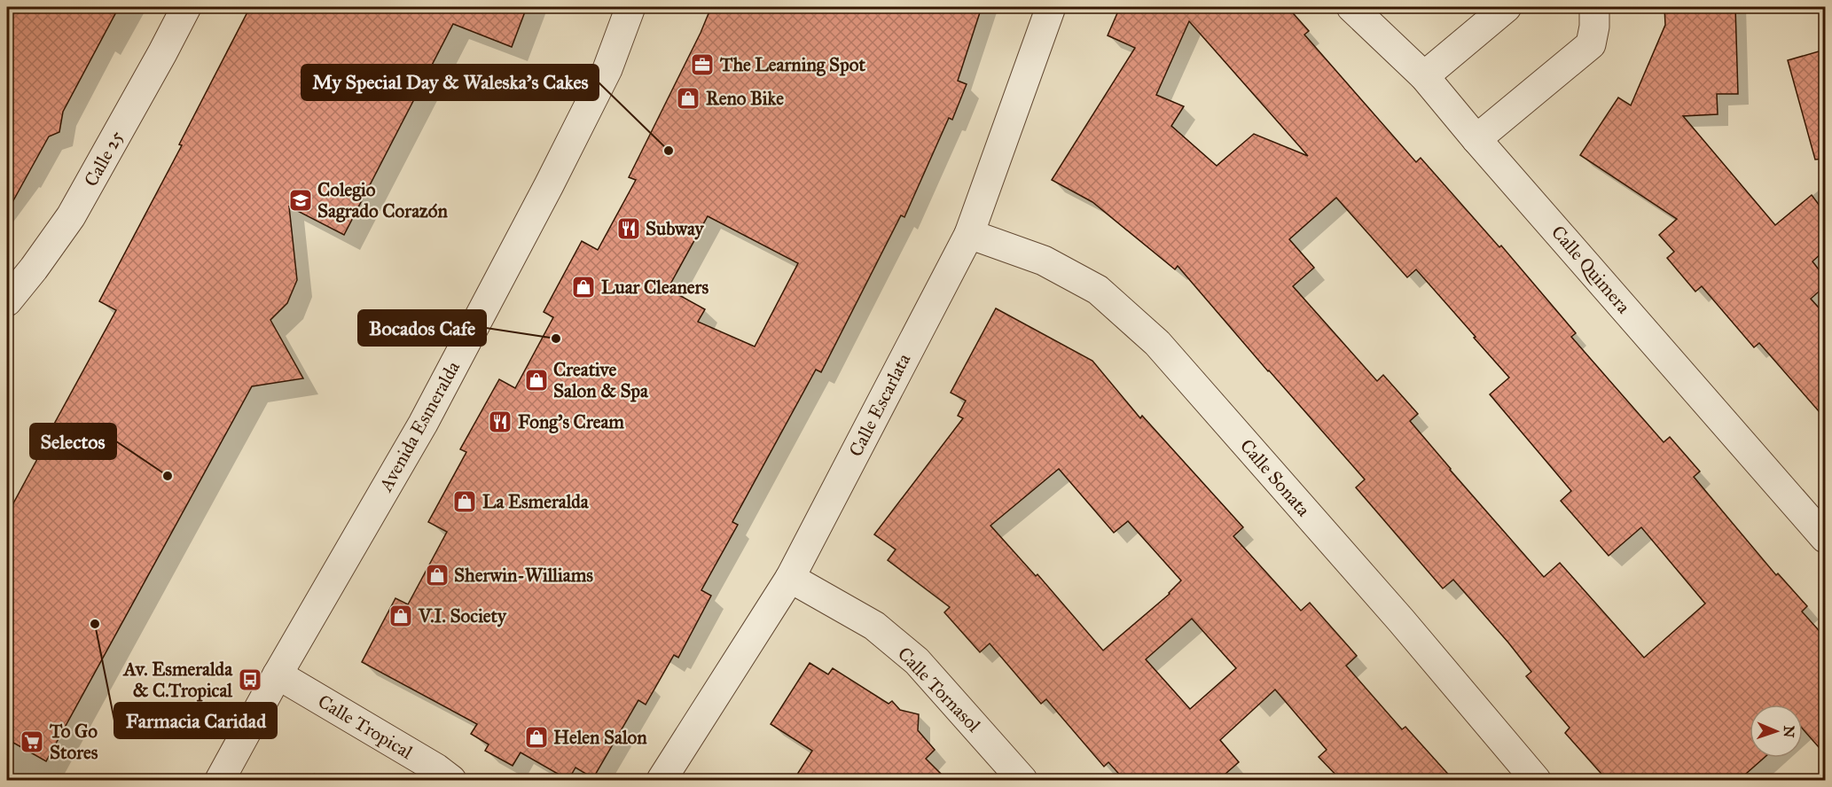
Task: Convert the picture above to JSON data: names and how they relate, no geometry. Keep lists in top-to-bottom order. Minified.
{"streets":{"street":["Calle 25","Calle Quimera","Calle Escarlata","Avenida Esmeralda","Calle Sonata","Calle Tornasol","Calle Tropical"]},"crossings":[["Calle Escarlata","Calle Sonata"],["Calle Escarlata","Calle Tornasol"],["Avenida Esmeralda","Calle Tropical"]],"places":{"office":["The Learning Spot"],"shop":["Reno Bike","Luar Cleaners","Creative Salon & Spa","La Esmeralda","Sherwin-Williams","V.I. Society","Helen Salon"],"other":["My Special Day & Waleska's Cakes","Bocados Cafe","Selectos","Farmacia Caridad"],"school or university":["Colegio Sagrado Corazón"],"restaurant":["Subway","Fong's Cream"],"bus stop":["Av. Esmeralda & C.Tropical"],"supermarket":["To Go Stores"]},"north":"right"}
